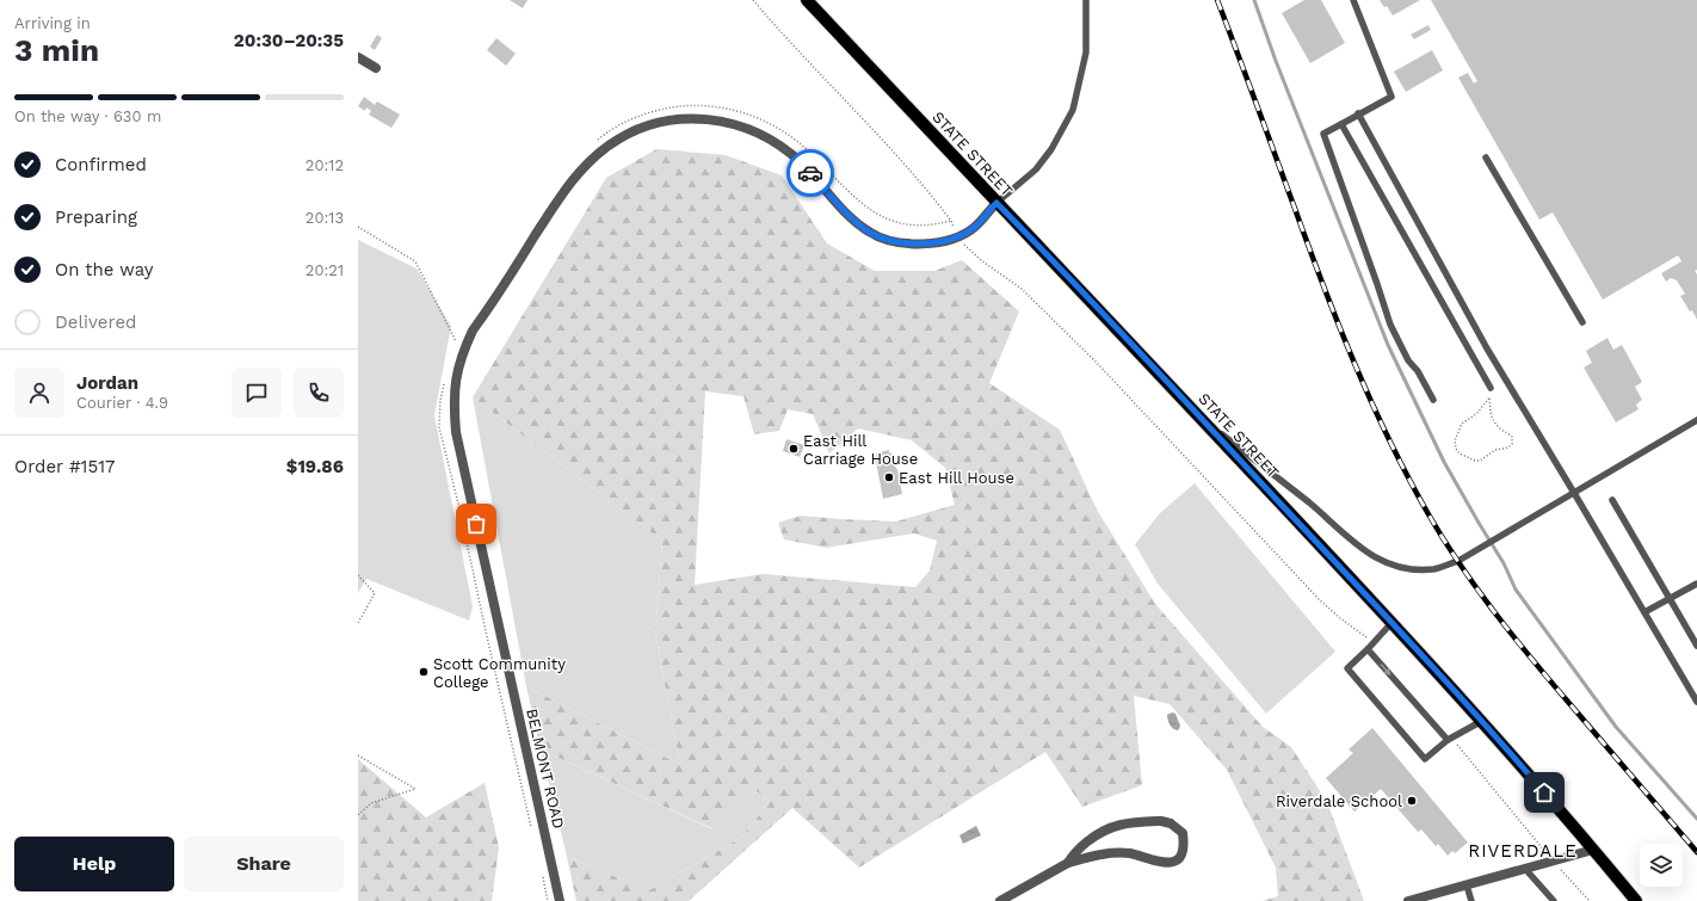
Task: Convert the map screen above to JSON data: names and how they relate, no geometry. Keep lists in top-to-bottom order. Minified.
{"streets":{"main road":["STATE STREET"],"street":["BELMONT ROAD"]},"crossings":[["STATE STREET","BELMONT ROAD"]],"districts":["RIVERDALE"],"places":["East Hill Carriage House","East Hill House","Scott Community College","Riverdale School"],"page":{"heading":["3 min","Arriving in","20:30–20:35"],"panel":["Jordan","Courier · 4.9","Order #1517","$19.86"],"bar":"On the way · 630 m","list":[["Confirmed","20:12"],["Preparing","20:13"],["On the way","20:21"],"Delivered"],"buttons":["Help","Share"]}}
